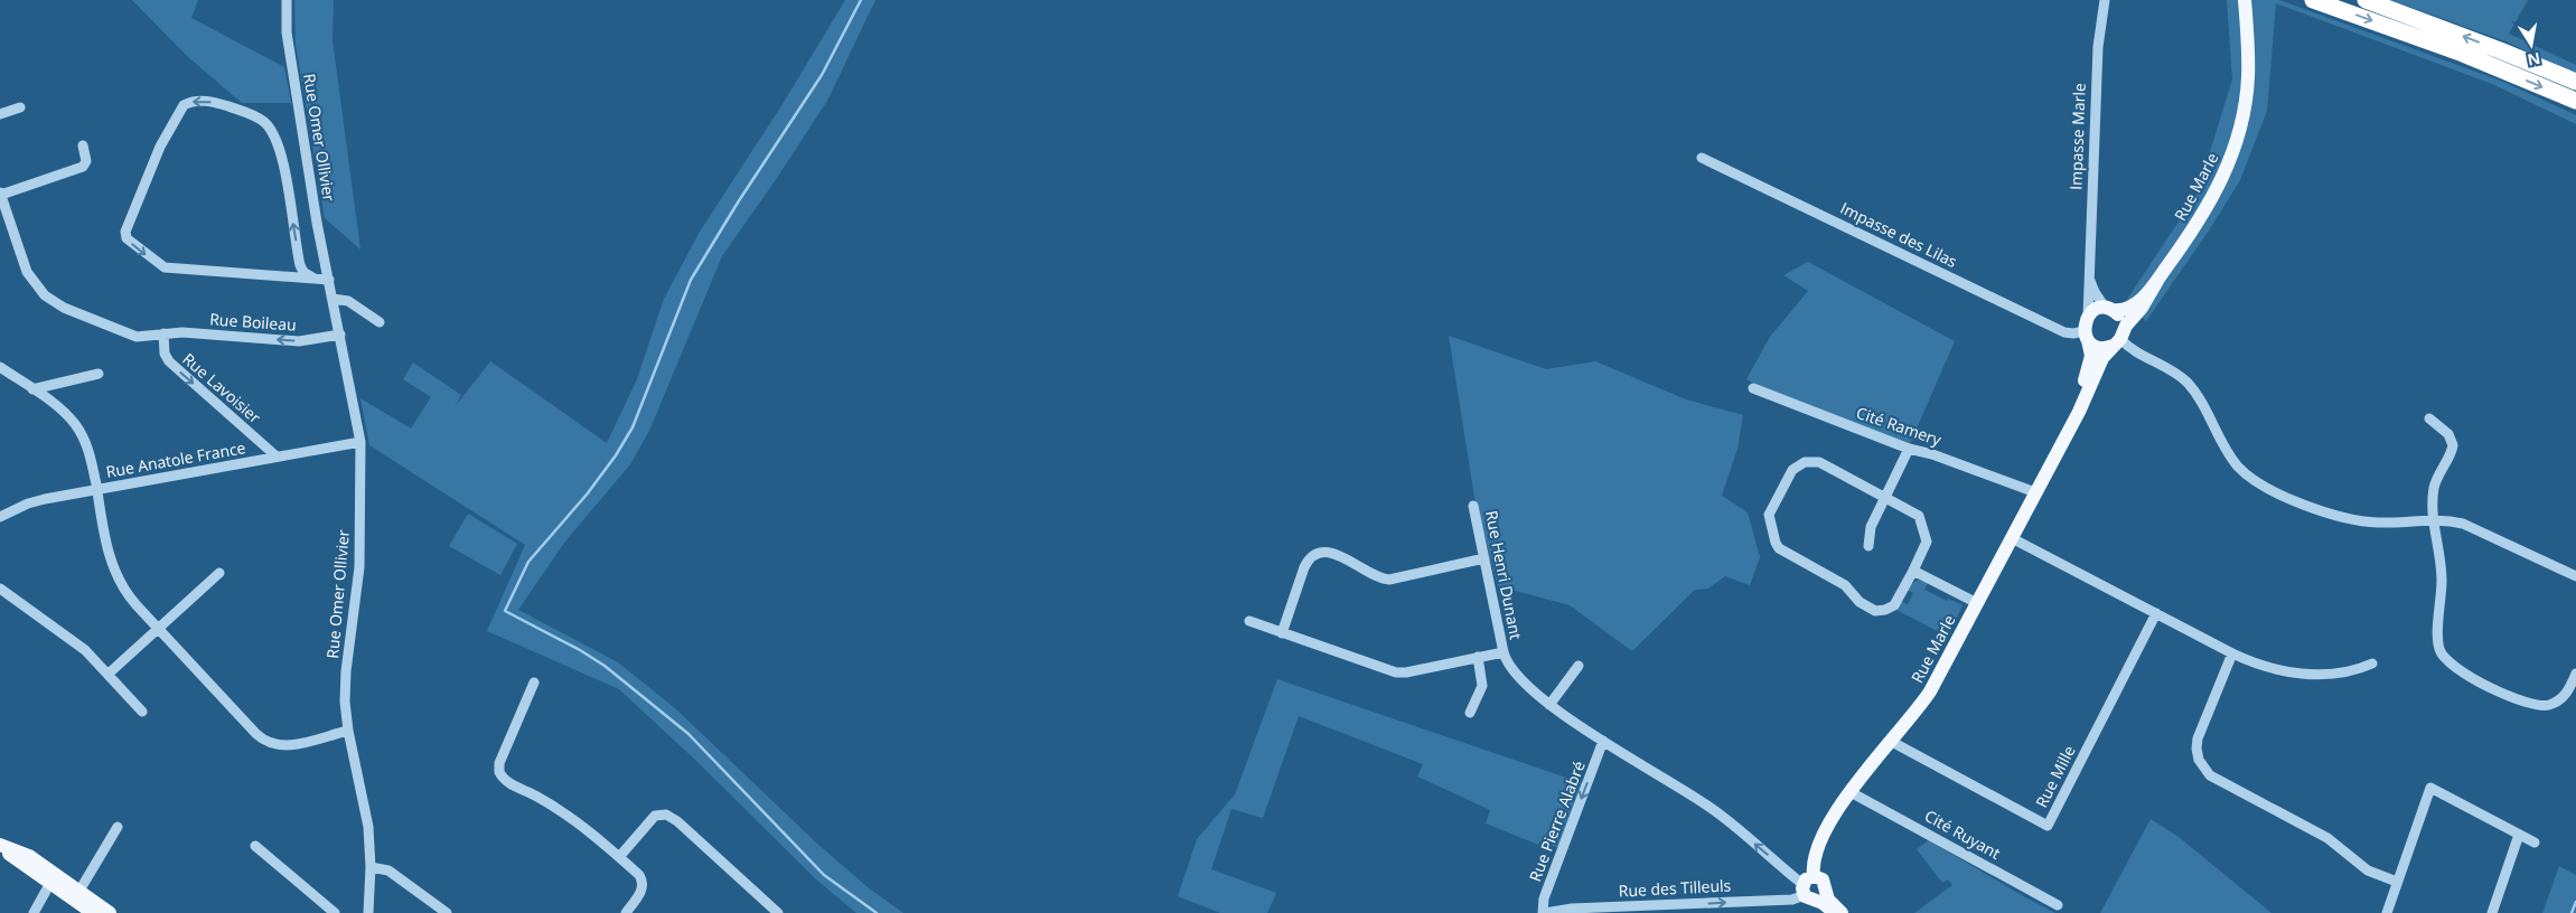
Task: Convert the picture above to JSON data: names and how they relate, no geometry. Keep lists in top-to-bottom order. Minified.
{"streets":{"main road":["Rue Marle"],"street":["Impasse Marle","Rue Omer Ollivier","Impasse des Lilas","Rue Boileau","Rue Lavoisier","Cité Ramery","Rue Anatole France","Rue Henri Dunant","Rue Mille","Rue Pierre Alabré","Cité Ruyant","Rue des Tilleuls"]},"crossings":[["Impasse Marle","Rue Marle"],["Impasse Marle","Impasse des Lilas"],["Rue Omer Ollivier","Rue Boileau"],["Rue Omer Ollivier","Rue Anatole France"],["Rue Marle","Impasse des Lilas"],["Rue Marle","Cité Ramery"],["Rue Marle","Rue Henri Dunant"],["Rue Marle","Rue Mille"],["Rue Marle","Cité Ruyant"],["Rue Marle","Rue des Tilleuls"],["Rue Boileau","Rue Lavoisier"],["Rue Lavoisier","Rue Anatole France"],["Rue Henri Dunant","Rue Pierre Alabré"],["Rue Henri Dunant","Rue des Tilleuls"],["Rue Pierre Alabré","Rue des Tilleuls"]],"one_way":["Rue Boileau","Rue Lavoisier","Rue Henri Dunant","Rue Pierre Alabré","Rue des Tilleuls"],"north":"bottom"}
